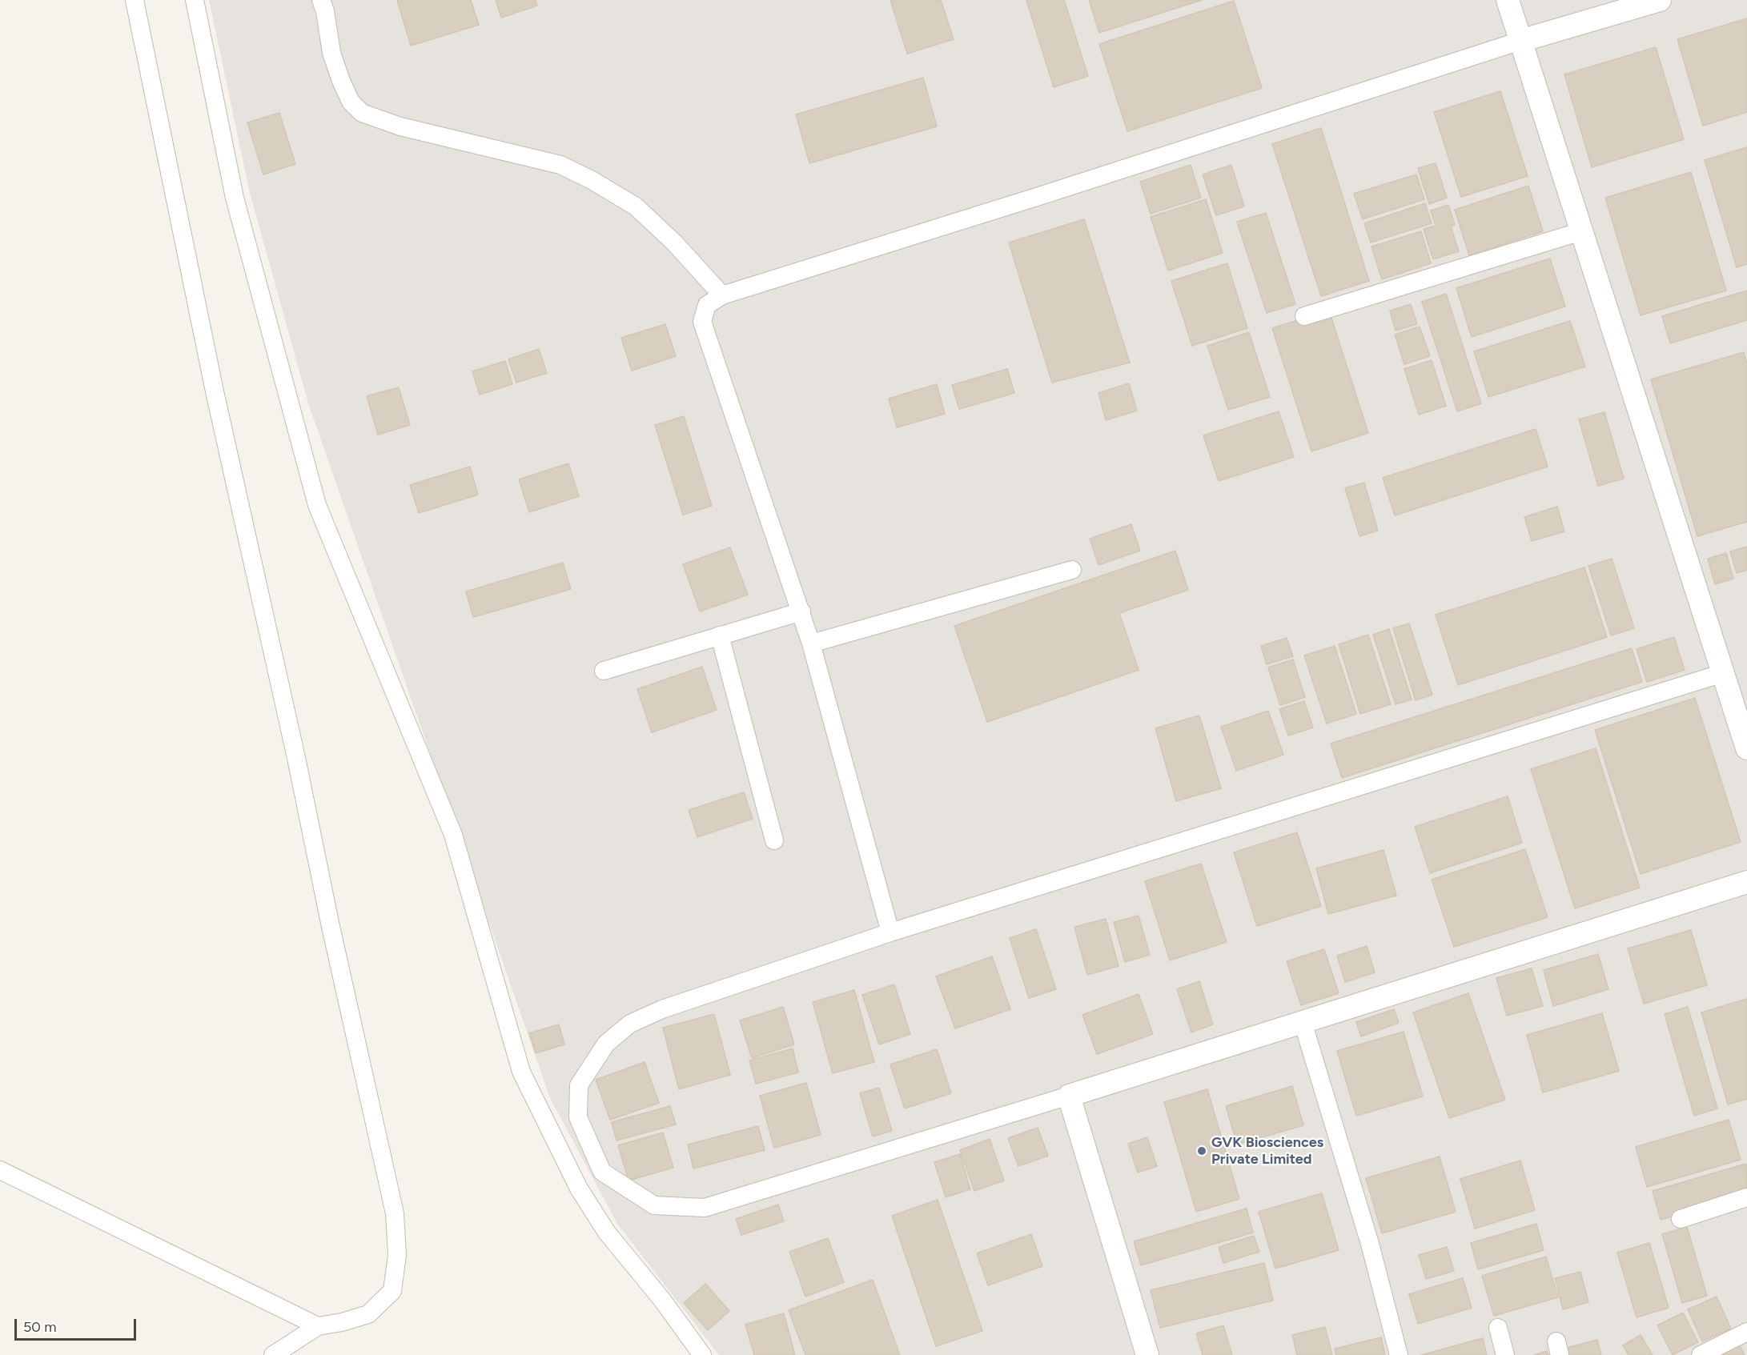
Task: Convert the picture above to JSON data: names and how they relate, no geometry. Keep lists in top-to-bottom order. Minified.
{"places":["GVK Biosciences Private Limited"],"scale_bar":"50 m"}
